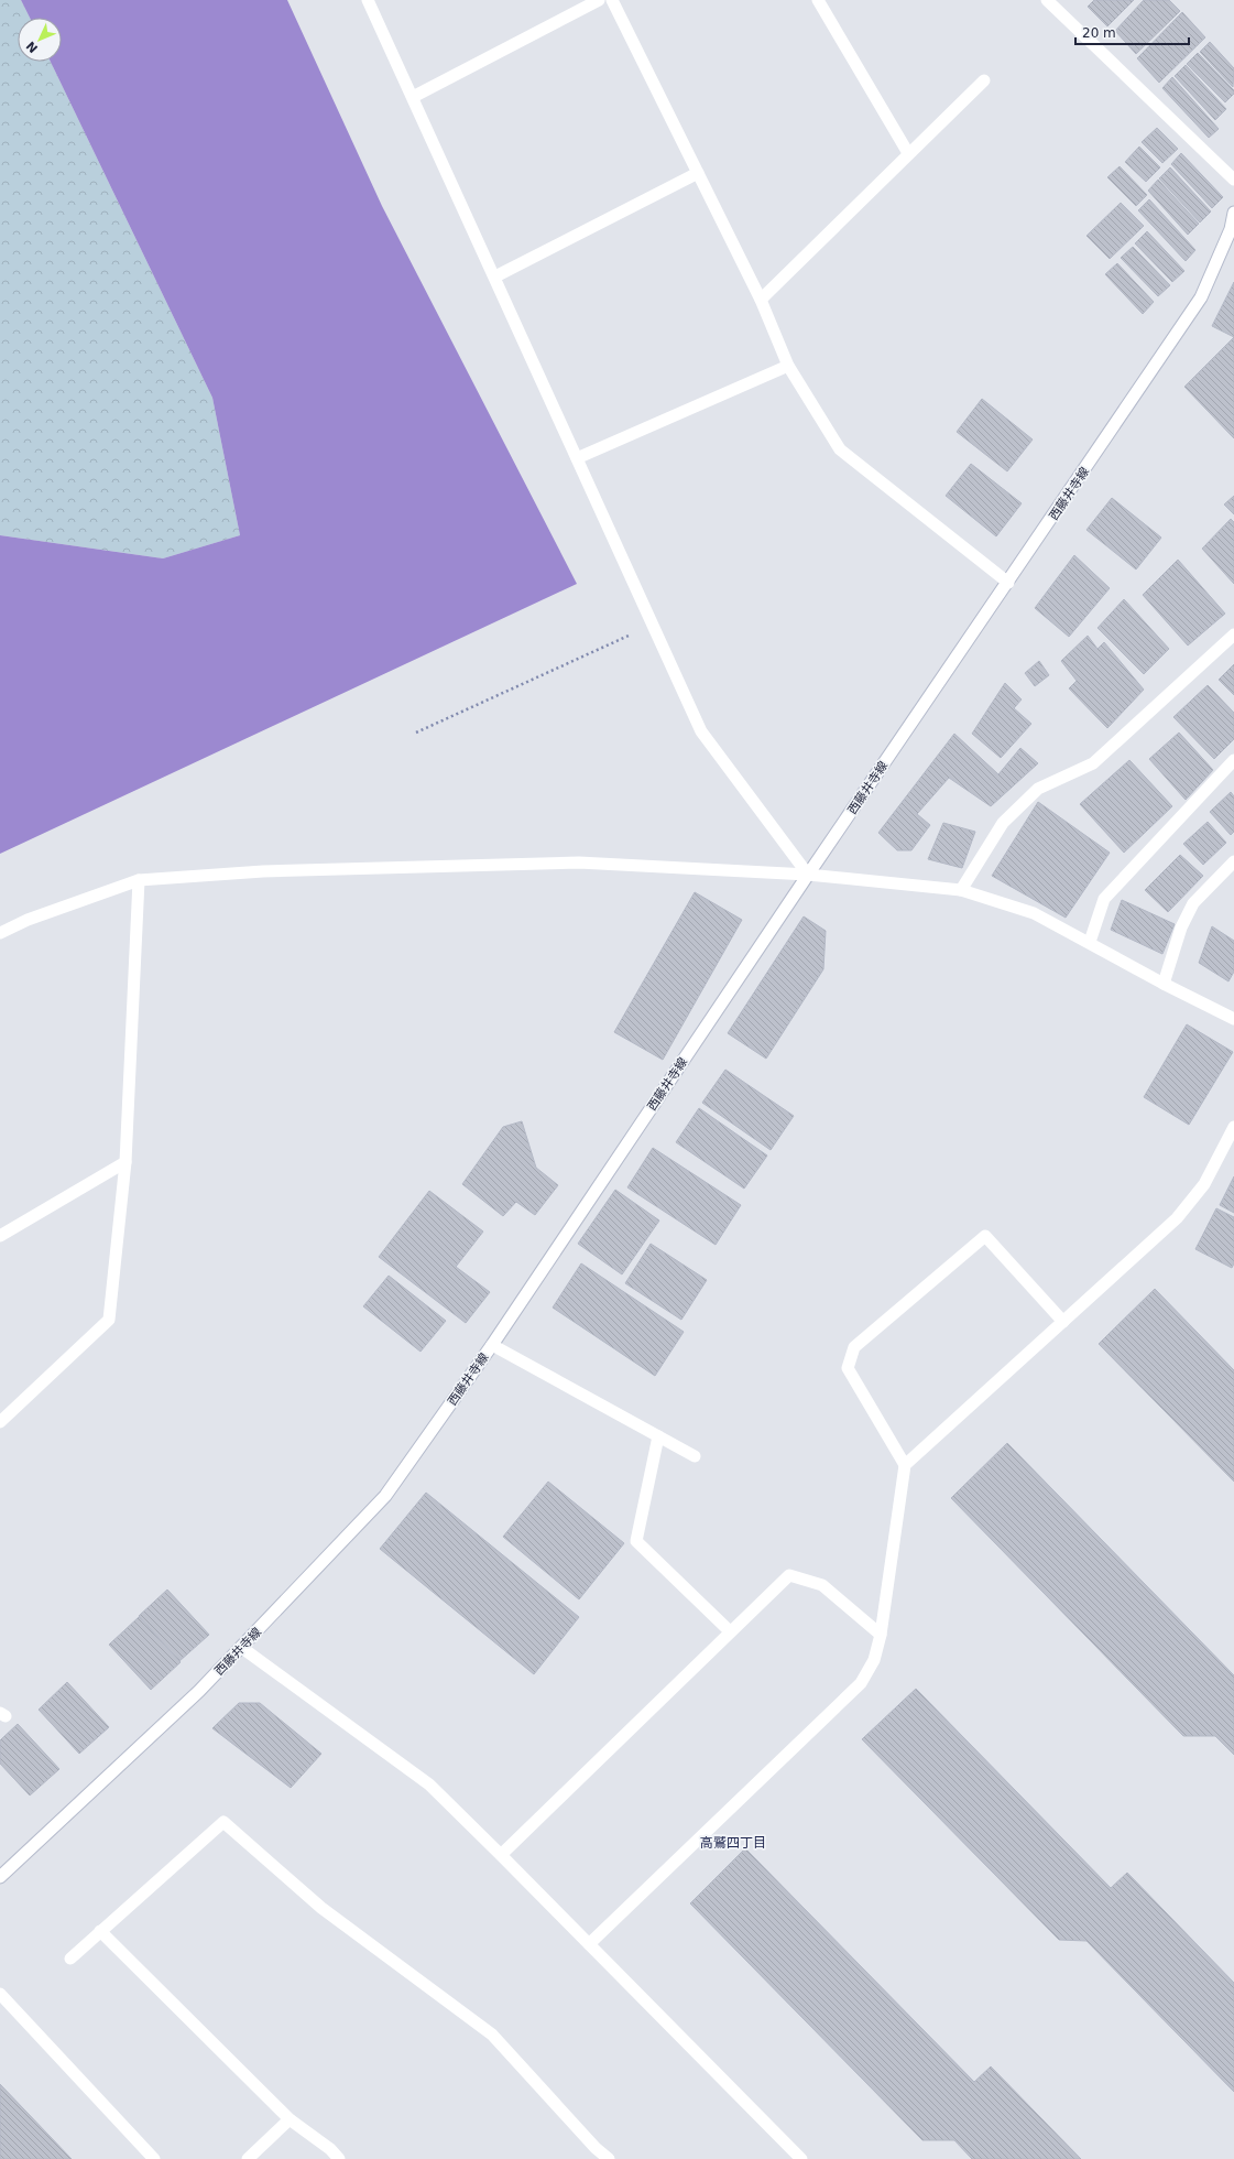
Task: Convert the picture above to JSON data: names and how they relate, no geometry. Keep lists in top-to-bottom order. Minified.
{"streets":{"street":["西藤井寺線"]},"districts":["高鷲四丁目"],"scale_bar":"20 m","north":"bottom left"}
